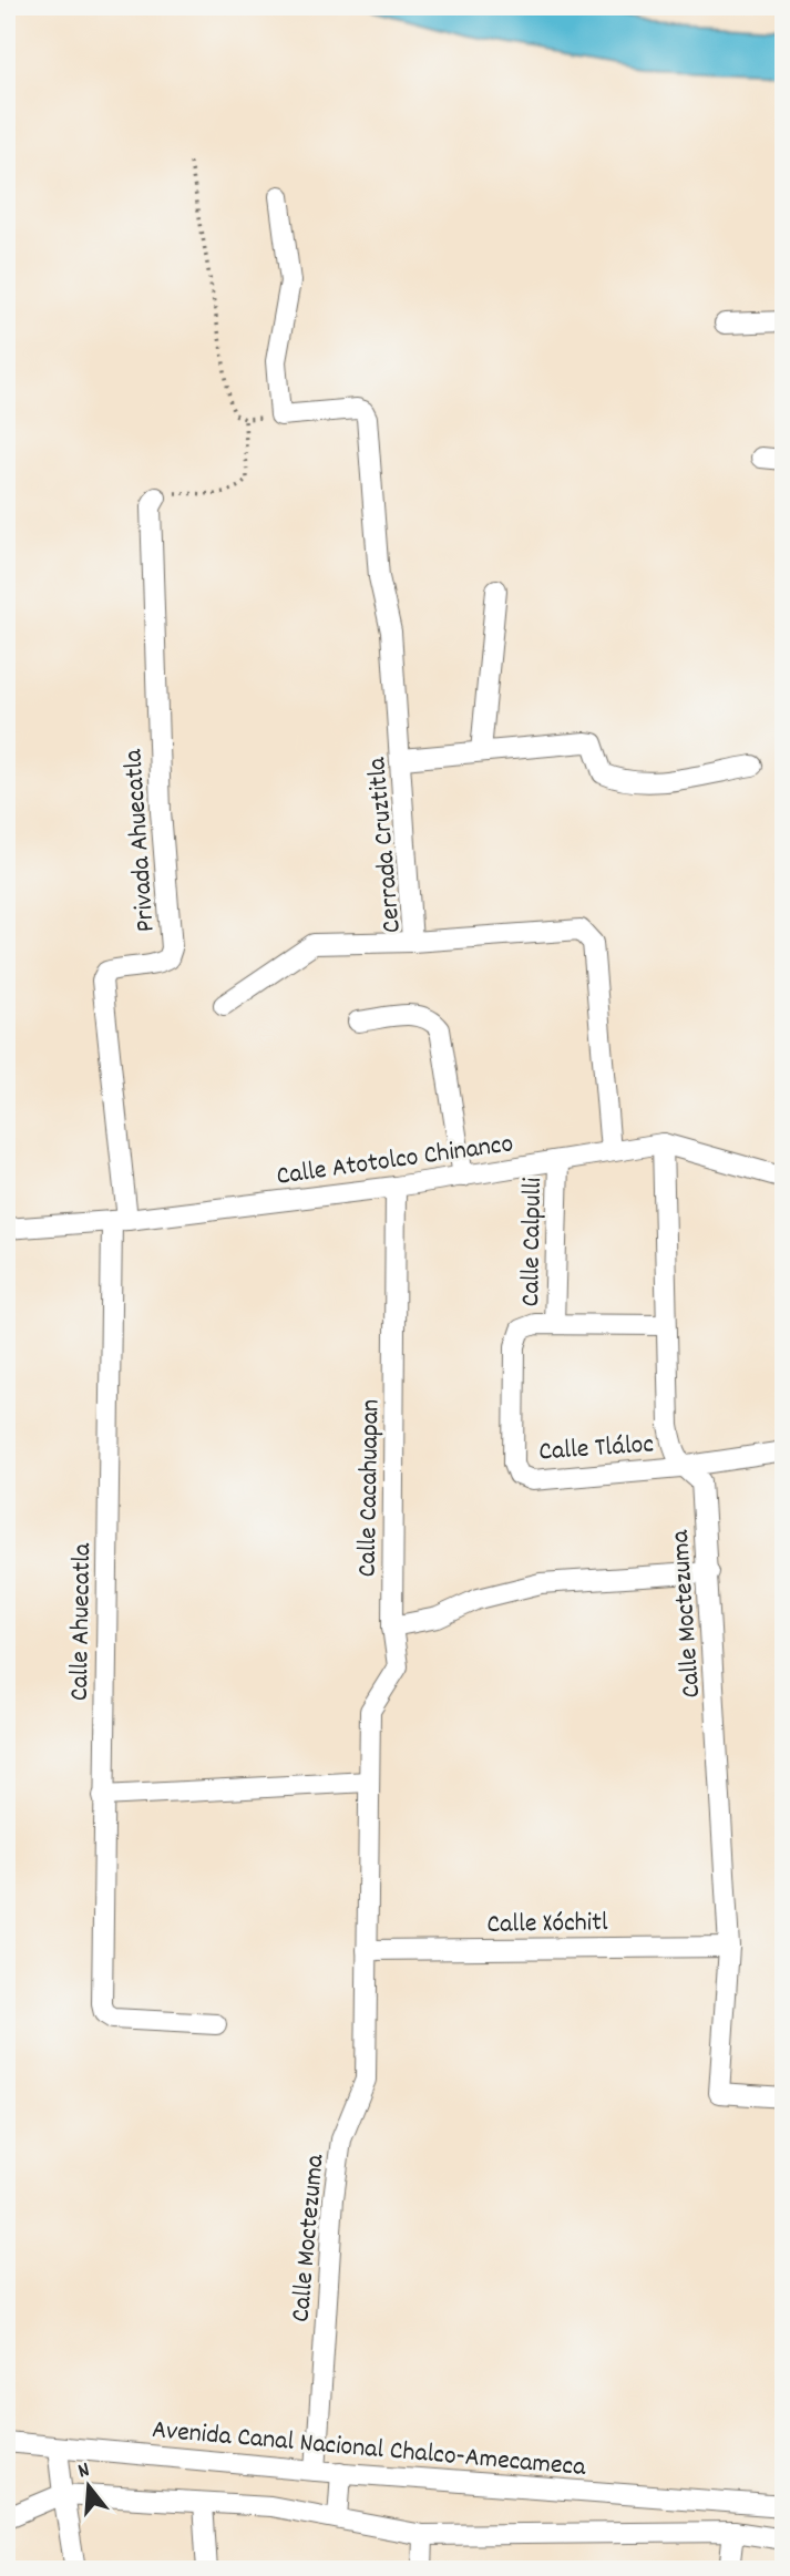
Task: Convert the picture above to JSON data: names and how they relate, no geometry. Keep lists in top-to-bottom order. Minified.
{"streets":{"street":["Privada Ahuecatla","Cerrada Cruztitla","Calle Atotolco Chinanco","Calle Calpulli","Calle Tláloc","Calle Cacahuapan","Calle Moctezuma","Calle Ahuecatla","Calle Xóchitl","Avenida Canal Nacional Chalco-Amecameca"]},"crossings":[["Privada Ahuecatla","Calle Atotolco Chinanco"],["Privada Ahuecatla","Calle Ahuecatla"],["Cerrada Cruztitla","Calle Atotolco Chinanco"],["Calle Atotolco Chinanco","Calle Calpulli"],["Calle Atotolco Chinanco","Calle Cacahuapan"],["Calle Atotolco Chinanco","Calle Moctezuma"],["Calle Atotolco Chinanco","Calle Ahuecatla"],["Calle Calpulli","Calle Tláloc"],["Calle Tláloc","Calle Moctezuma"],["Calle Cacahuapan","Calle Moctezuma"],["Calle Moctezuma","Calle Xóchitl"],["Calle Moctezuma","Avenida Canal Nacional Chalco-Amecameca"]],"north":"top"}
